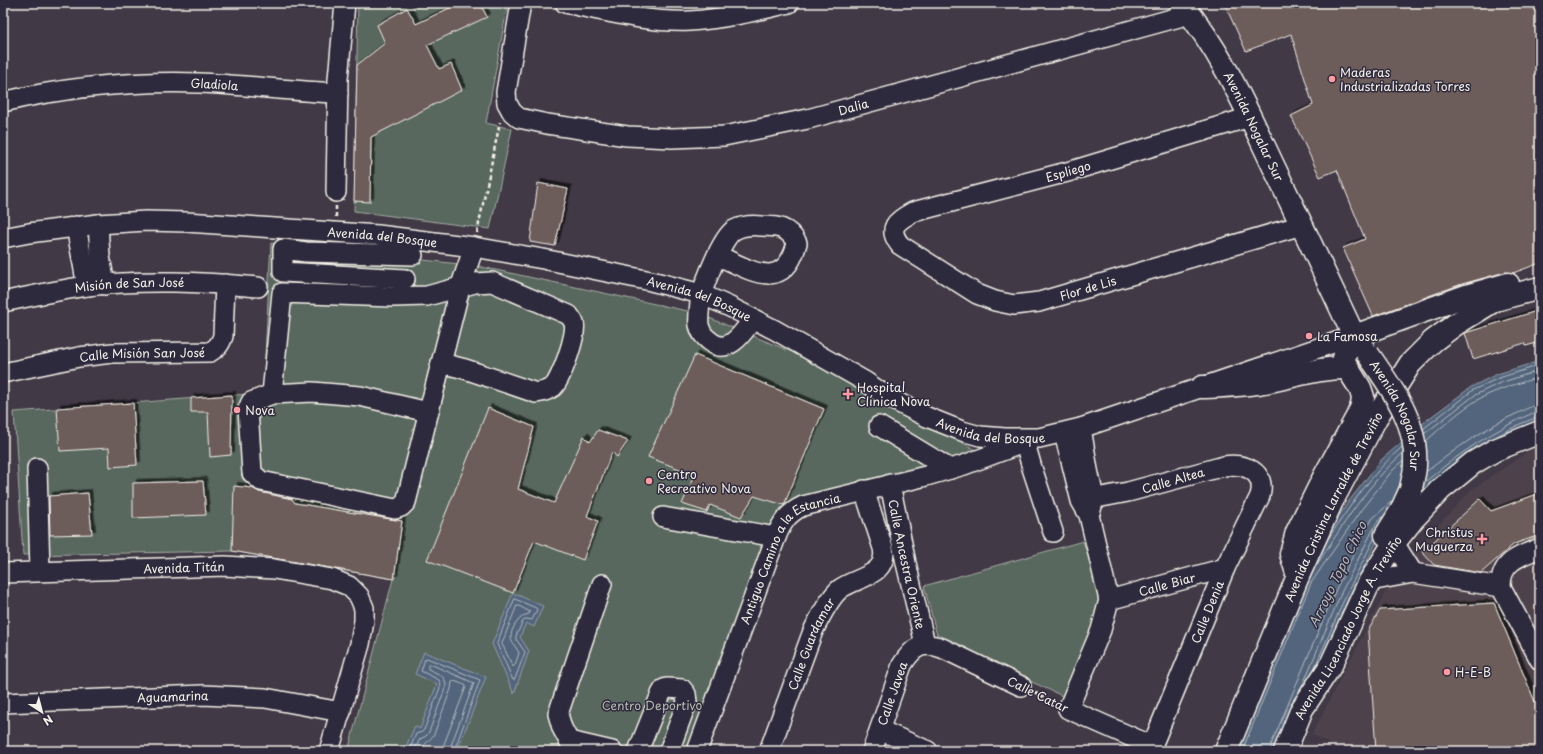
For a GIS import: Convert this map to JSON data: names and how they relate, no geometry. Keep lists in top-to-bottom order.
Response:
{
  "streets": {
    "main road": ["Avenida Nogalar Sur", "Avenida Cristina Larralde de Treviño", "Avenida Licenciado Jorge A. Treviño"],
    "street": [
      "Gladiola",
      "Dalia",
      "Espliego",
      "Avenida del Bosque",
      "Misión de San José",
      "Flor de Lis",
      "Calle Misión San José",
      "Calle Altea",
      "Antiguo Camino a la Estancia",
      "Calle Ancestra Oriente",
      "Avenida Titán",
      "Calle Biar",
      "Calle Denia",
      "Calle Guardamar",
      "Calle Javea",
      "Calle Catar",
      "Aguamarina"
    ]
  },
  "crossings": [
    ["Dalia", "Avenida Nogalar Sur"],
    ["Avenida Nogalar Sur", "Espliego"],
    ["Avenida Nogalar Sur", "Avenida del Bosque"],
    ["Avenida Nogalar Sur", "Flor de Lis"],
    ["Avenida Nogalar Sur", "Avenida Licenciado Jorge A. Treviño"],
    ["Espliego", "Flor de Lis"],
    ["Avenida del Bosque", "Antiguo Camino a la Estancia"],
    ["Misión de San José", "Calle Misión San José"],
    ["Calle Altea", "Calle Denia"],
    ["Antiguo Camino a la Estancia", "Calle Ancestra Oriente"],
    ["Calle Ancestra Oriente", "Calle Guardamar"],
    ["Calle Ancestra Oriente", "Calle Javea"],
    ["Calle Ancestra Oriente", "Calle Catar"],
    ["Avenida Titán", "Aguamarina"],
    ["Calle Biar", "Calle Denia"],
    ["Calle Denia", "Calle Catar"],
    ["Calle Javea", "Calle Catar"]
  ],
  "water": ["Arroyo Topo Chico"],
  "parks": ["Centro Deportivo"],
  "places": {
    "other": [
      "Maderas Industrializadas Torres",
      "La Famosa",
      "Nova",
      "Centro Recreativo Nova",
      "H-E-B"
    ],
    "health": ["Hospital Clínica Nova", "Christus Muguerza"]
  },
  "north": "bottom right"
}
